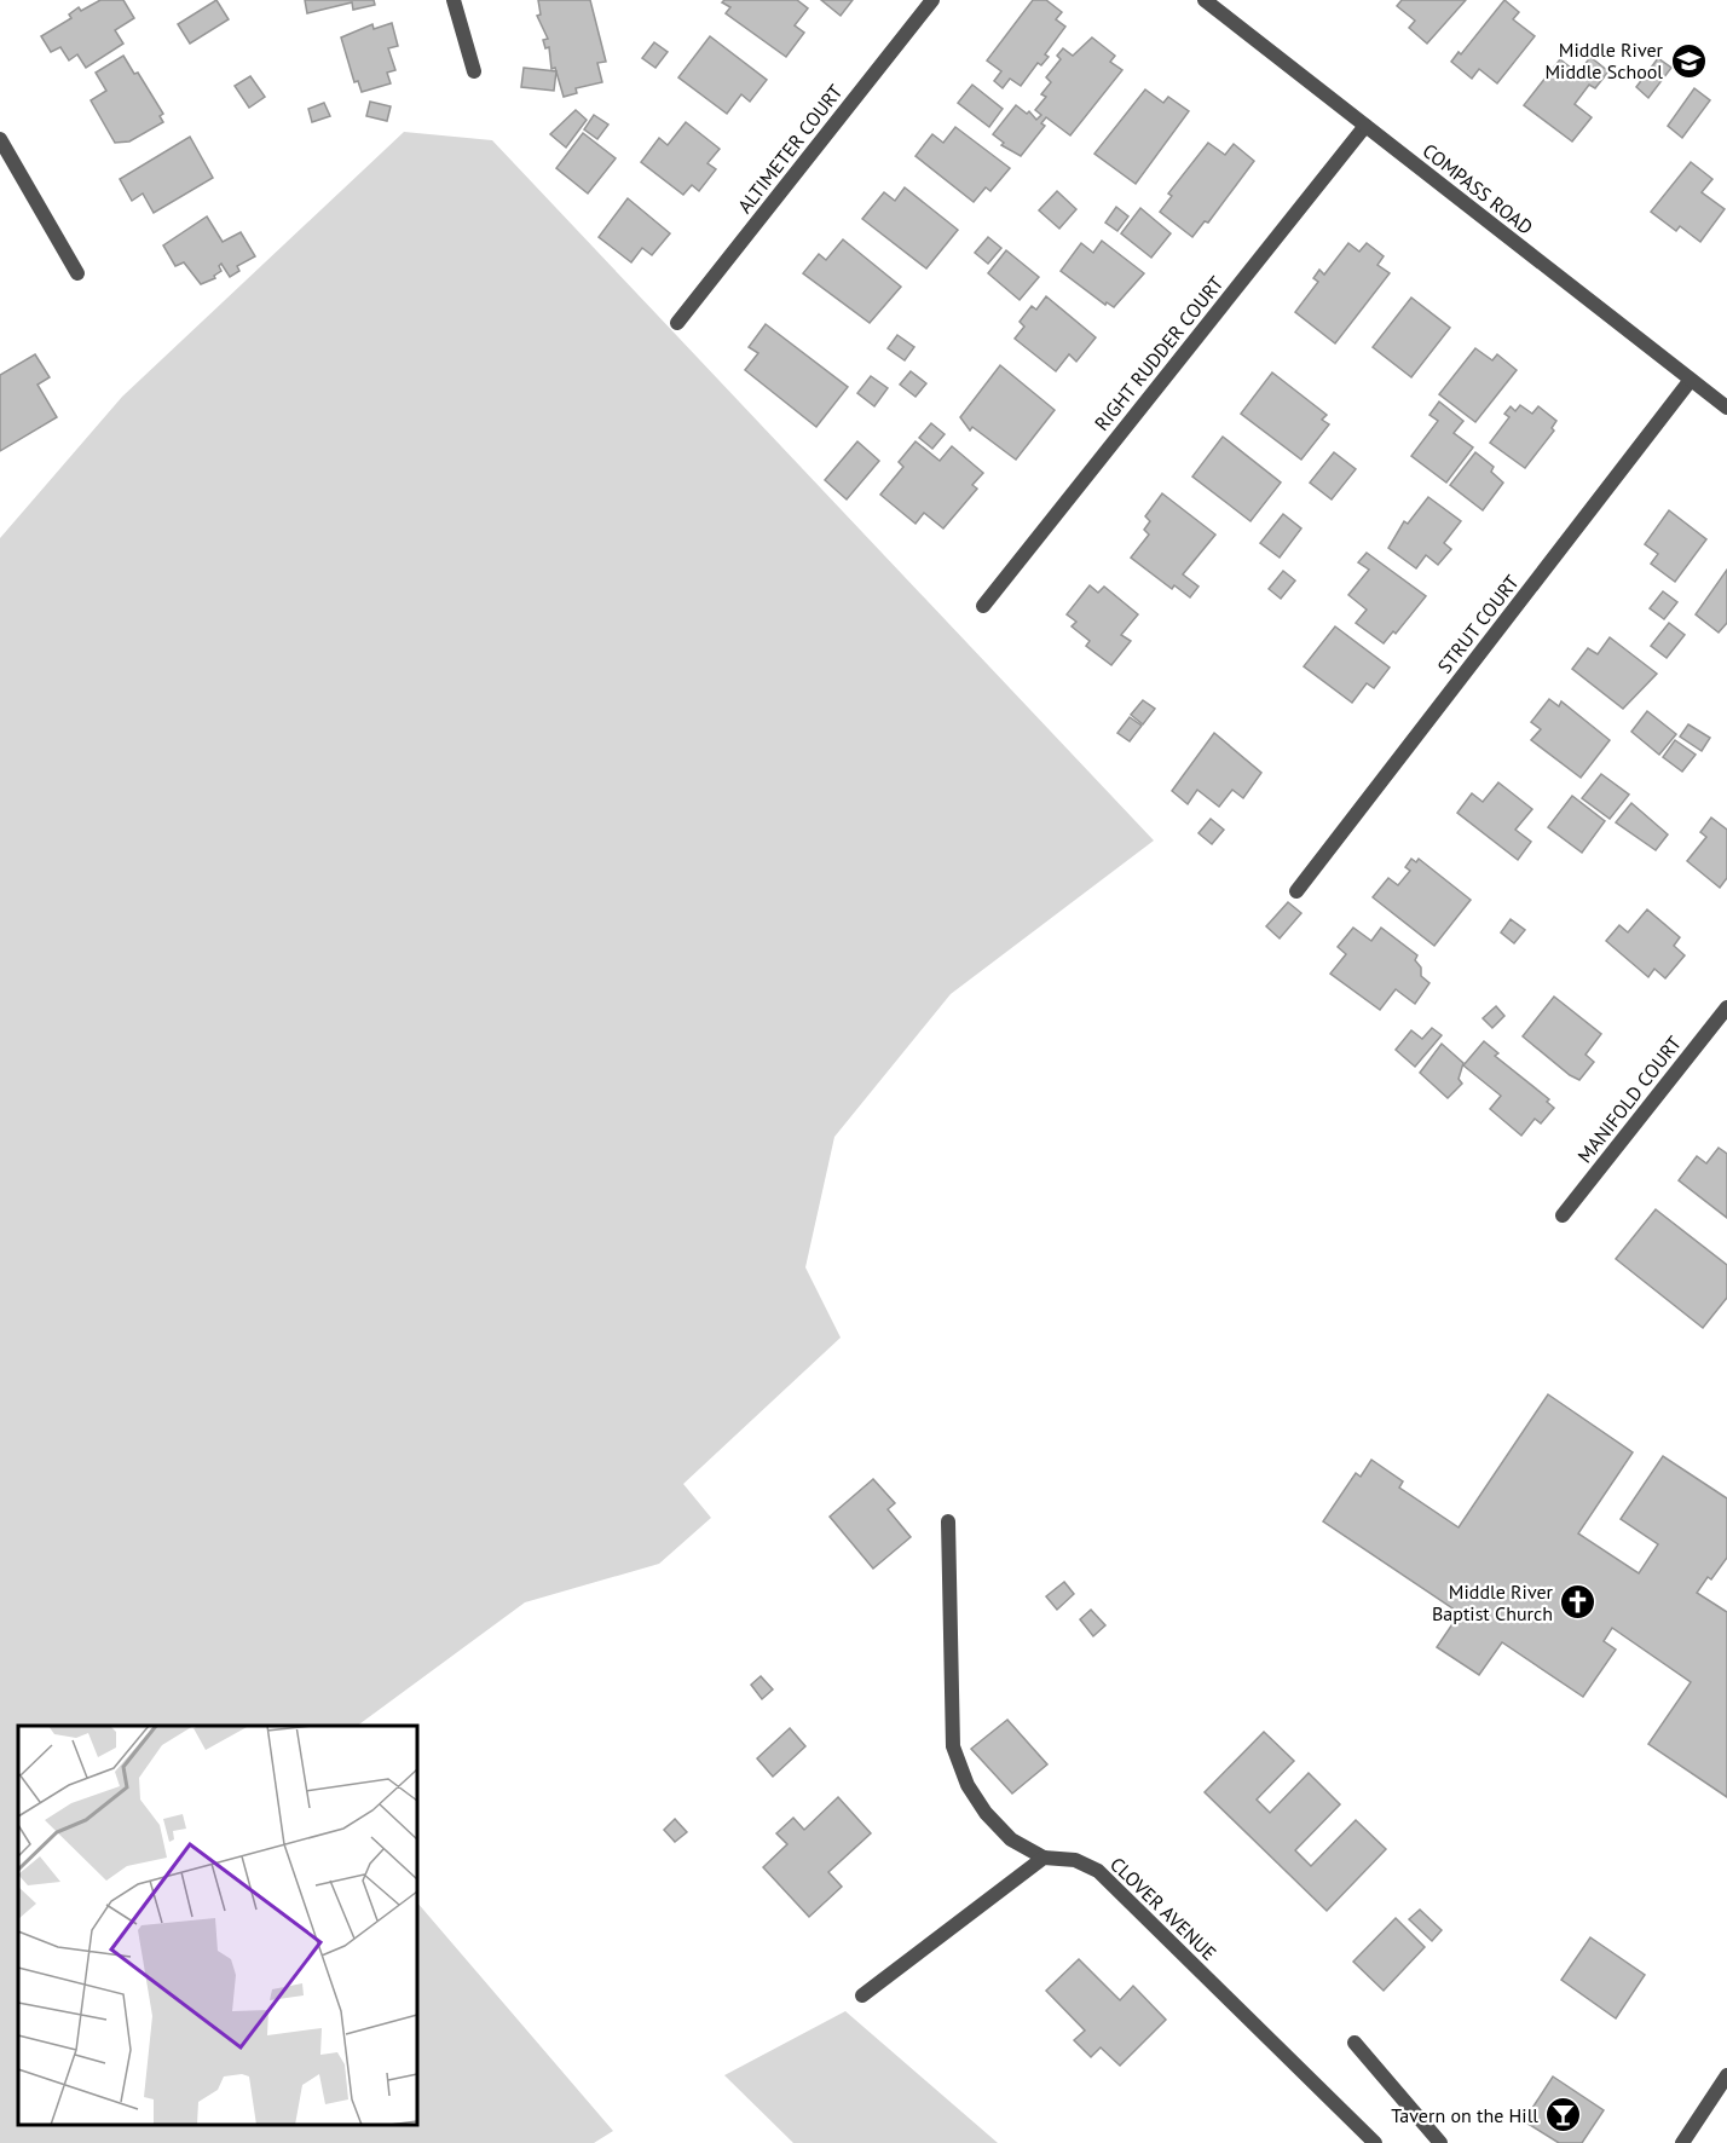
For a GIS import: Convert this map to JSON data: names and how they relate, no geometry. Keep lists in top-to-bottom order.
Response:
{
  "streets": {
    "street": [
      "ALTIMETER COURT",
      "COMPASS ROAD",
      "RIGHT RUDDER COURT",
      "STRUT COURT",
      "MANIFOLD COURT",
      "CLOVER AVENUE"
    ]
  },
  "crossings": [
    ["COMPASS ROAD", "RIGHT RUDDER COURT"],
    ["COMPASS ROAD", "STRUT COURT"]
  ],
  "places": {
    "school or university": ["Middle River Middle School"],
    "church": ["Middle River Baptist Church"],
    "bar": ["Tavern on the Hill"]
  }
}
